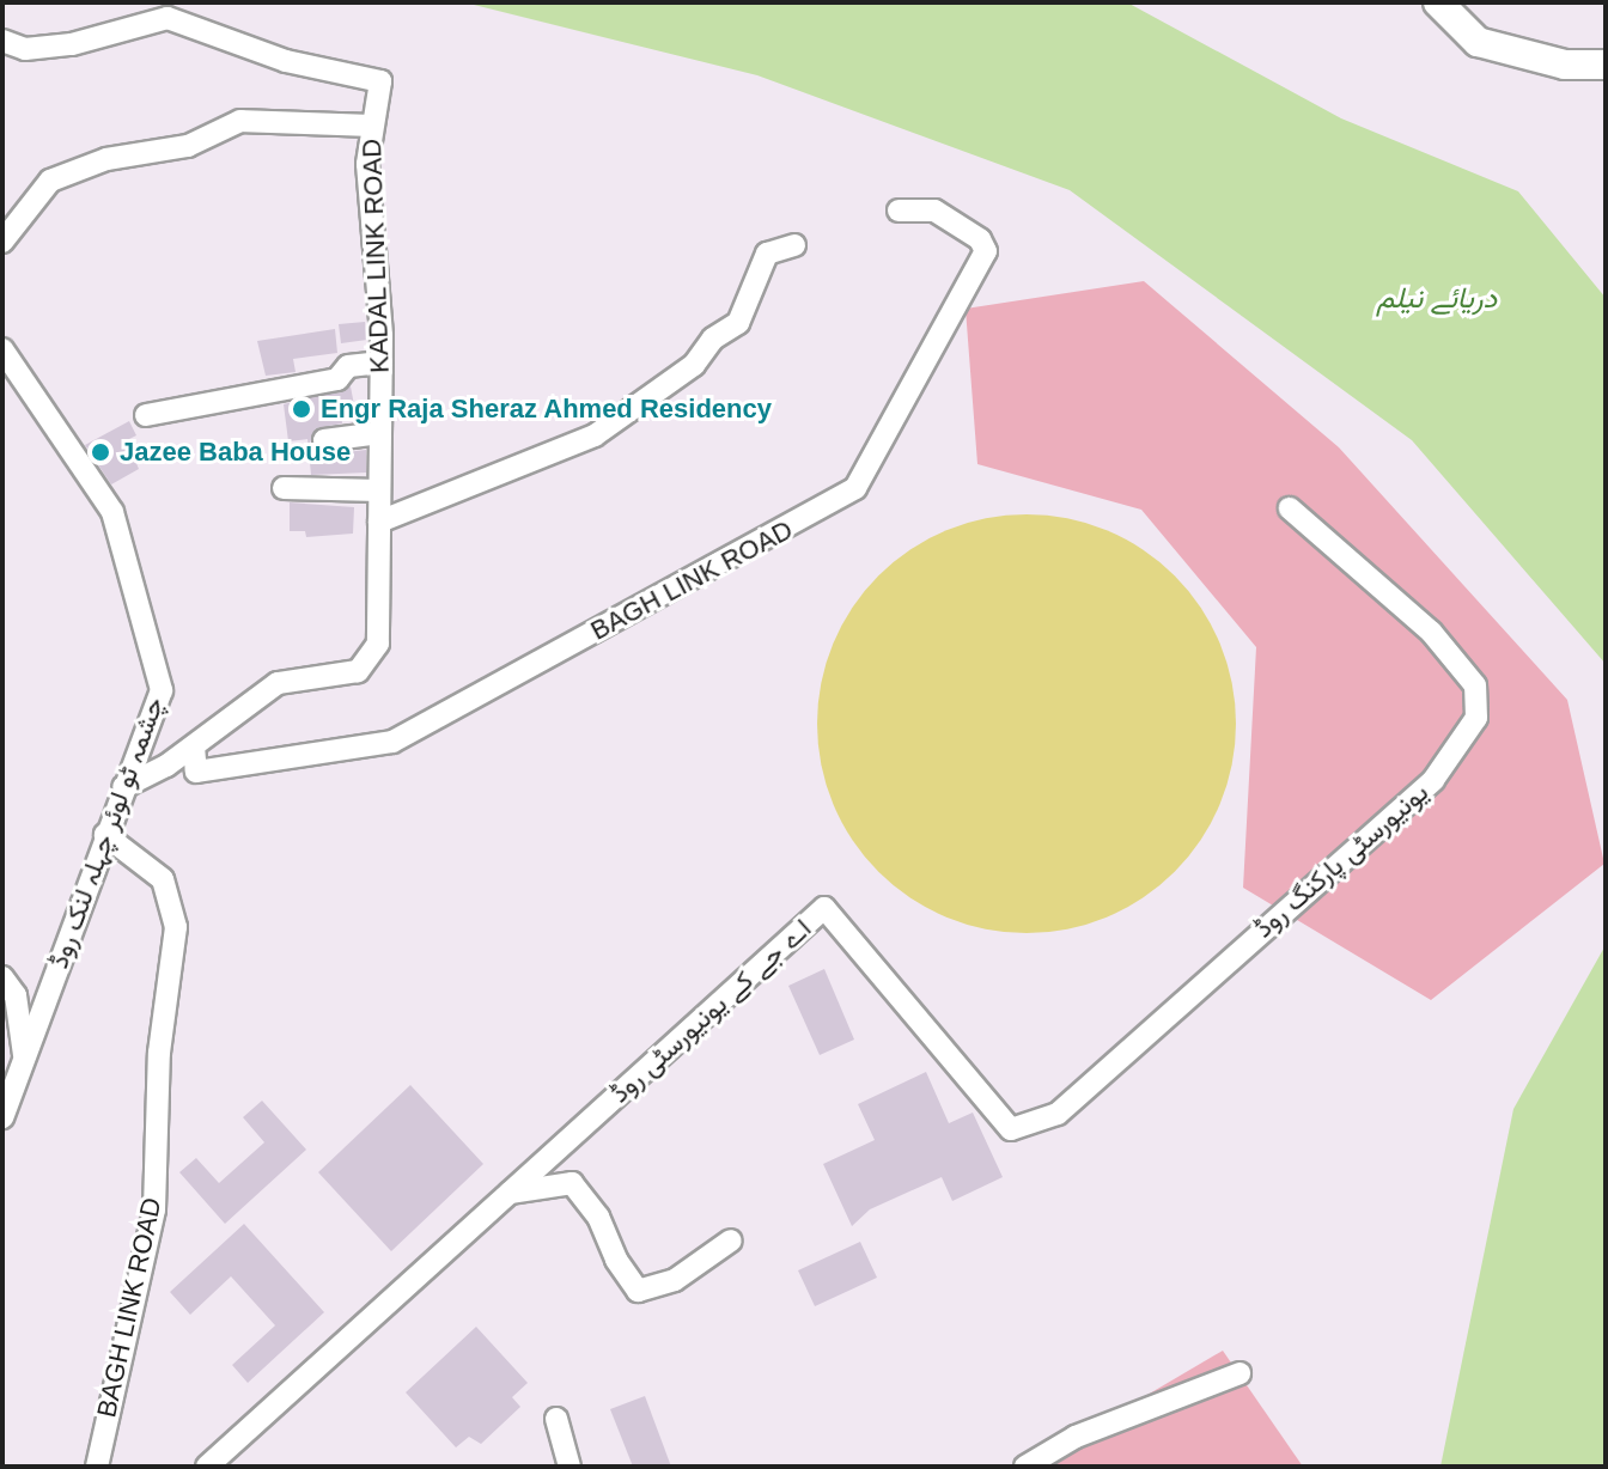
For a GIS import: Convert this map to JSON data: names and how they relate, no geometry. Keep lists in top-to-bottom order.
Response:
{
  "streets": {
    "street": [
      "KADAL LINK ROAD",
      "BAGH LINK ROAD",
      "چشمہ ٹو لوئر چہلہ لنک روڈ",
      "یونیورسٹی پارکنگ روڈ",
      "اے جے کے یونیورسٹی روڈ"
    ]
  },
  "crossings": [
    ["KADAL LINK ROAD", "BAGH LINK ROAD"],
    ["KADAL LINK ROAD", "چشمہ ٹو لوئر چہلہ لنک روڈ"],
    ["BAGH LINK ROAD", "چشمہ ٹو لوئر چہلہ لنک روڈ"],
    ["یونیورسٹی پارکنگ روڈ", "اے جے کے یونیورسٹی روڈ"]
  ],
  "water": ["دریائے نیلم"],
  "places": ["Engr Raja Sheraz Ahmed Residency", "Jazee Baba House"]
}
